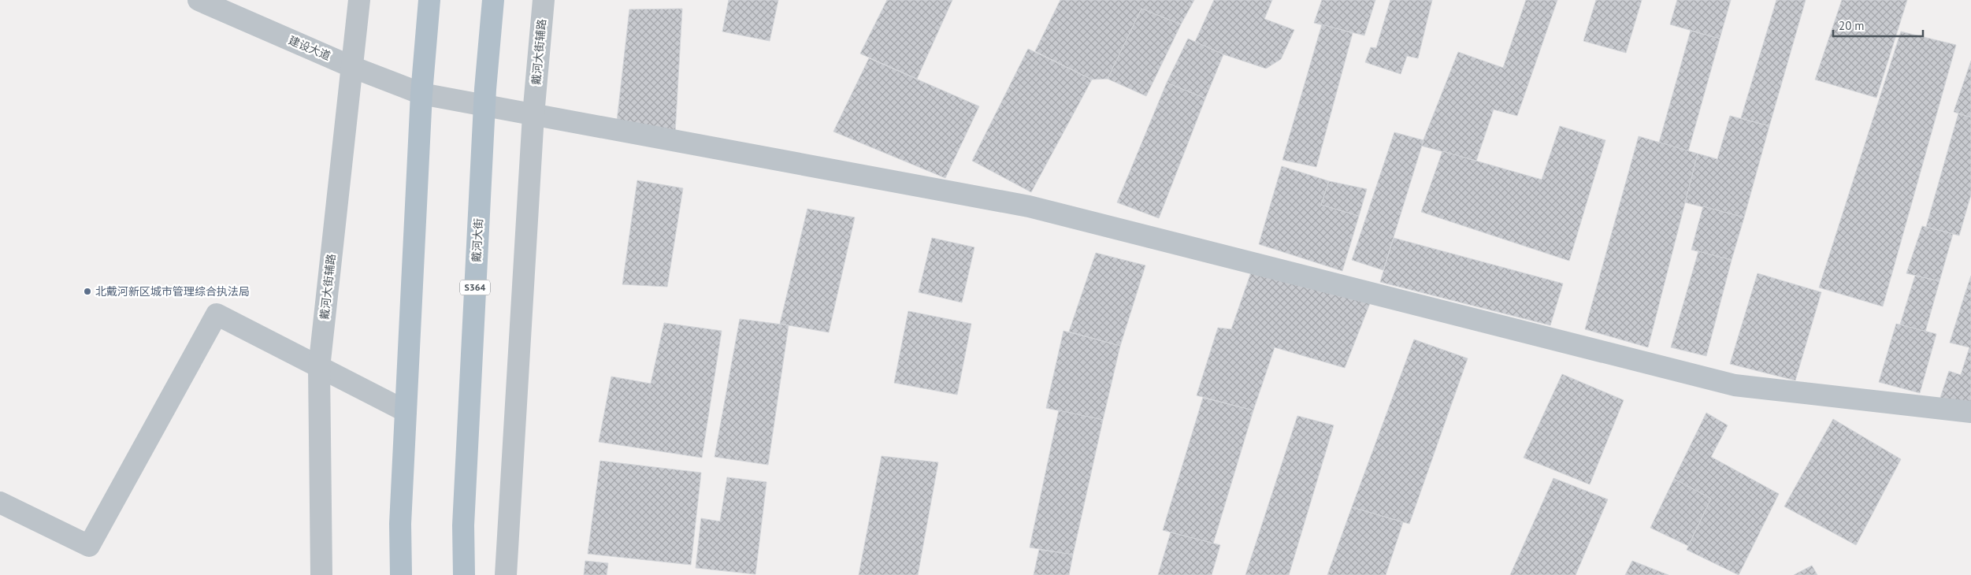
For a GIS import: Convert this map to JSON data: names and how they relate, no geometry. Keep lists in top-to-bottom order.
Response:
{
  "streets": {
    "main road": ["戴河大街", "S364"],
    "street": ["建设大道", "戴河大街辅路"]
  },
  "crossings": [
    ["建设大道", "戴河大街辅路"],
    ["建设大道", "戴河大街"]
  ],
  "places": ["北戴河新区城市管理综合执法局"],
  "scale_bar": "20 m"
}
